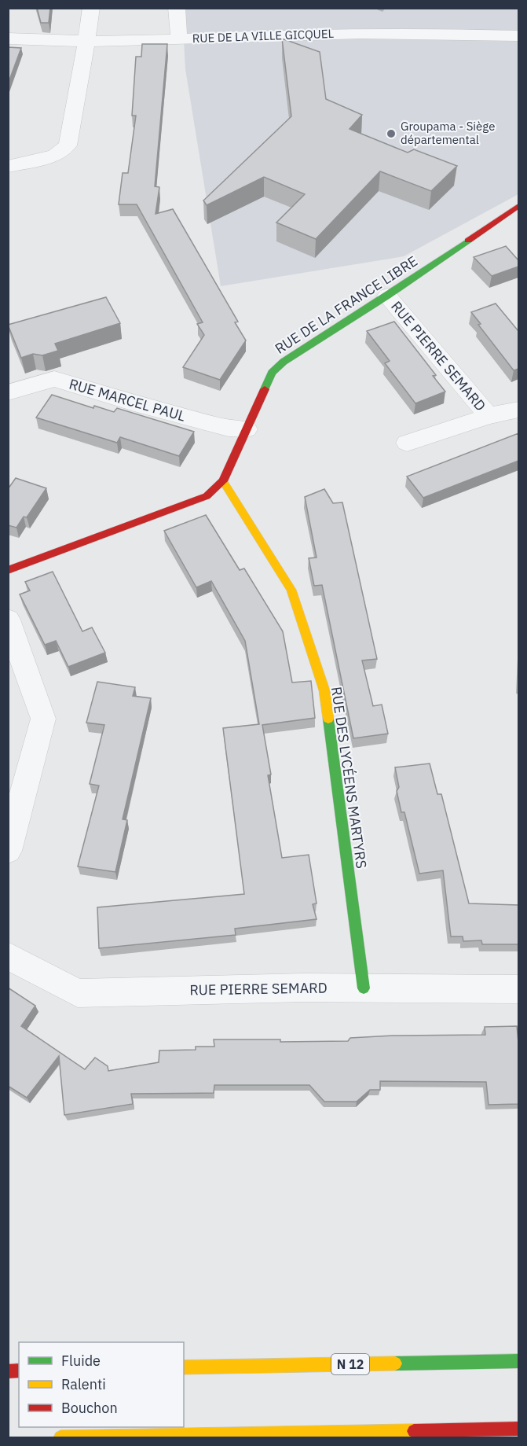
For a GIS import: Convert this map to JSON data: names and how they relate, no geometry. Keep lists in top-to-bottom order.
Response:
{
  "streets": {
    "main road": ["RUE DE LA FRANCE LIBRE", "RUE DES LYCÉENS MARTYRS", "N 12"],
    "street": ["RUE DE LA VILLE GICQUEL", "RUE PIERRE SEMARD", "RUE MARCEL PAUL"]
  },
  "crossings": [
    ["RUE DE LA FRANCE LIBRE", "RUE PIERRE SEMARD"],
    ["RUE DE LA FRANCE LIBRE", "RUE MARCEL PAUL"],
    ["RUE DE LA FRANCE LIBRE", "RUE DES LYCÉENS MARTYRS"],
    ["RUE PIERRE SEMARD", "RUE DES LYCÉENS MARTYRS"]
  ],
  "places": ["Groupama - Siège départemental"],
  "legend": ["Fluide", "Ralenti", "Bouchon"]
}
